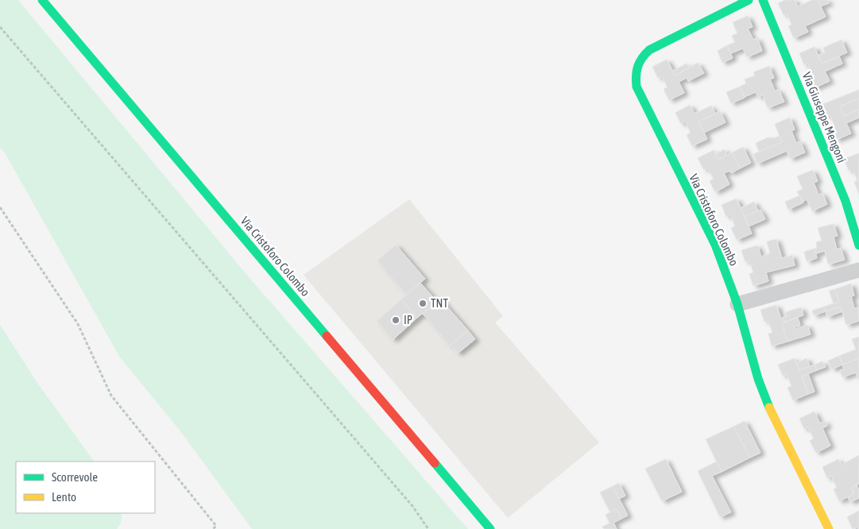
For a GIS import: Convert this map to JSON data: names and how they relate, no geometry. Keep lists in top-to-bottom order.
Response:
{
  "streets": {
    "street": ["Via Giuseppe Mengoni", "Via Cristoforo Colombo"]
  },
  "places": ["TNT", "IP"],
  "legend": ["Scorrevole", "Lento"]
}
